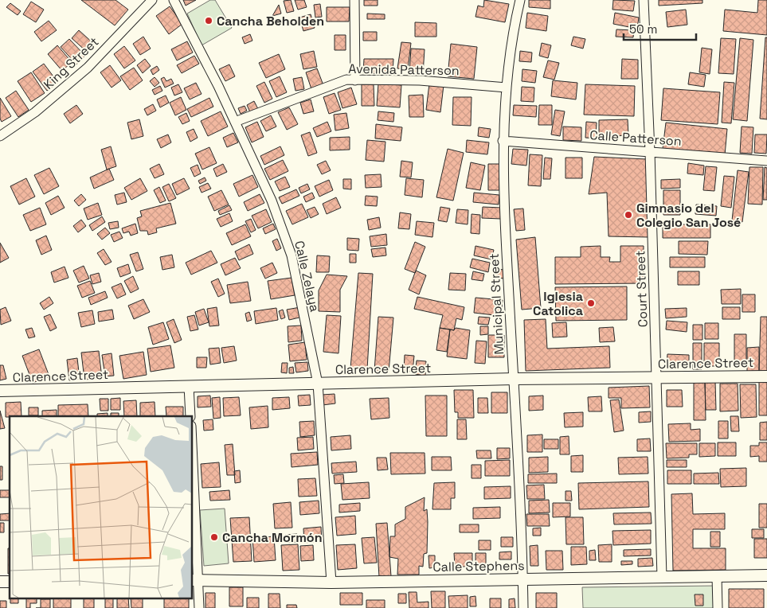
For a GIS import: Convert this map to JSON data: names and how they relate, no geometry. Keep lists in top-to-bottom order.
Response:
{
  "streets": {
    "street": [
      "King Street",
      "Avenida Patterson",
      "Calle Patterson",
      "Calle Zelaya",
      "Court Street",
      "Municipal Street",
      "Clarence Street",
      "Calle Stephens"
    ]
  },
  "crossings": [
    ["Avenida Patterson", "Calle Zelaya"],
    ["Avenida Patterson", "Municipal Street"],
    ["Calle Patterson", "Court Street"],
    ["Calle Patterson", "Municipal Street"],
    ["Calle Zelaya", "Clarence Street"],
    ["Calle Zelaya", "Calle Stephens"],
    ["Court Street", "Clarence Street"],
    ["Court Street", "Calle Stephens"],
    ["Municipal Street", "Clarence Street"],
    ["Municipal Street", "Calle Stephens"]
  ],
  "places": [
    "Cancha Beholden",
    "Gimnasio del Colegio San José",
    "Iglesia Catolica",
    "Cancha Mormón"
  ],
  "scale_bar": "50 m"
}
